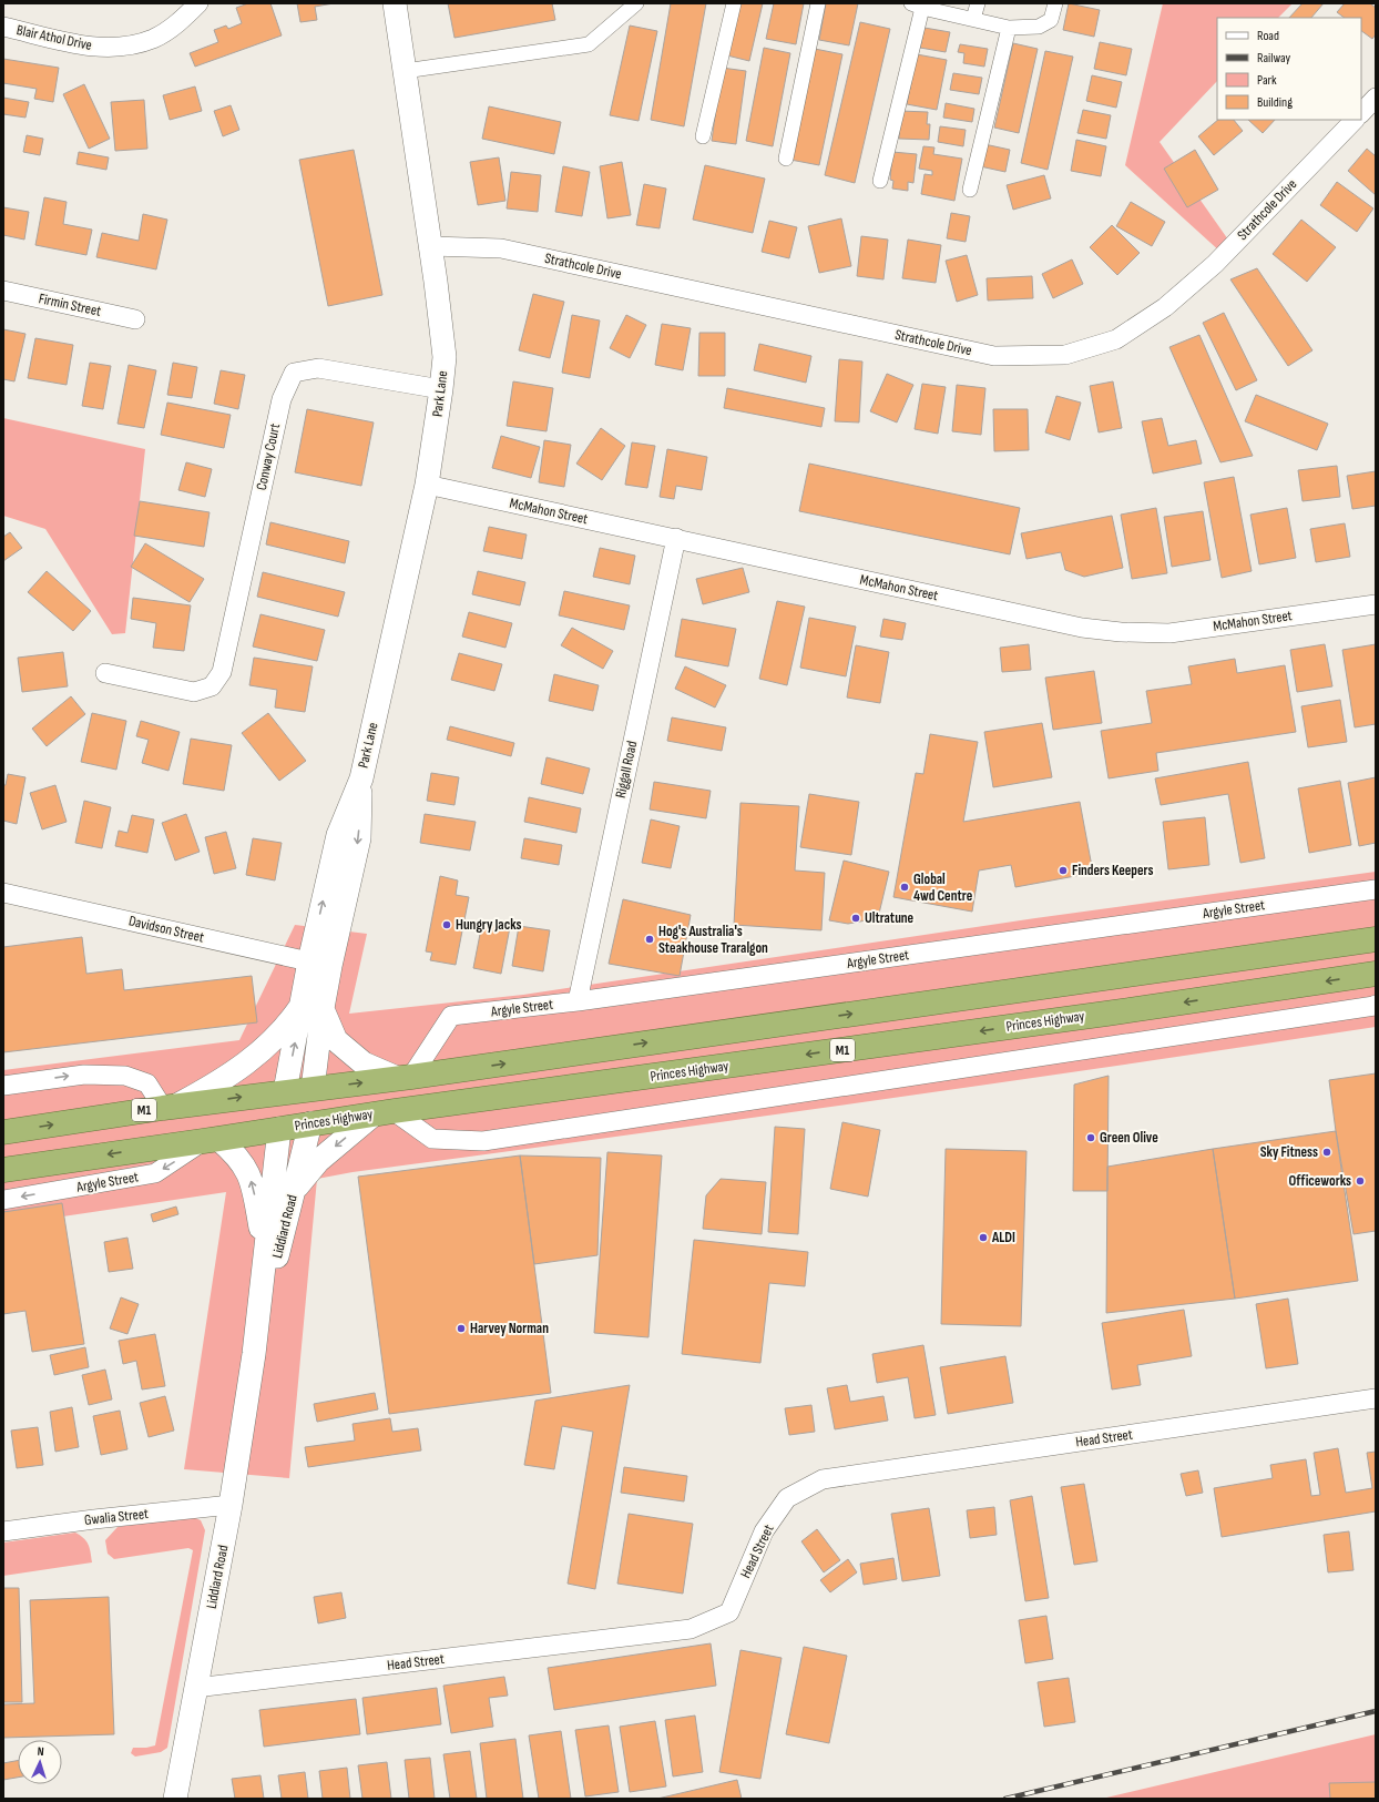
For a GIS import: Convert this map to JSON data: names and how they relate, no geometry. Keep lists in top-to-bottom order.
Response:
{
  "streets": {
    "highway": ["Princes Highway", "M1"],
    "street": [
      "Blair Athol Drive",
      "Strathcole Drive",
      "Firmin Street",
      "Park Lane",
      "Conway Court",
      "McMahon Street",
      "Riggall Road",
      "Argyle Street",
      "Davidson Street",
      "Liddiard Road",
      "Head Street",
      "Gwalia Street"
    ]
  },
  "crossings": [
    ["Strathcole Drive", "Park Lane"],
    ["Park Lane", "Conway Court"],
    ["Park Lane", "McMahon Street"],
    ["Park Lane", "Davidson Street"],
    ["Park Lane", "M1"],
    ["McMahon Street", "Riggall Road"],
    ["Riggall Road", "Argyle Street"],
    ["Argyle Street", "Princes Highway"],
    ["Argyle Street", "M1"],
    ["Princes Highway", "Liddiard Road"],
    ["Liddiard Road", "Head Street"],
    ["Liddiard Road", "Gwalia Street"]
  ],
  "places": [
    "Finders Keepers",
    "Global 4wd Centre",
    "Ultratune",
    "Hungry Jacks",
    "Hog's Australia's Steakhouse Traralgon",
    "Green Olive",
    "Sky Fitness",
    "Officeworks",
    "ALDI",
    "Harvey Norman"
  ],
  "legend": [
    "Road",
    "Railway",
    "Park",
    "Building"
  ],
  "north": "top"
}
